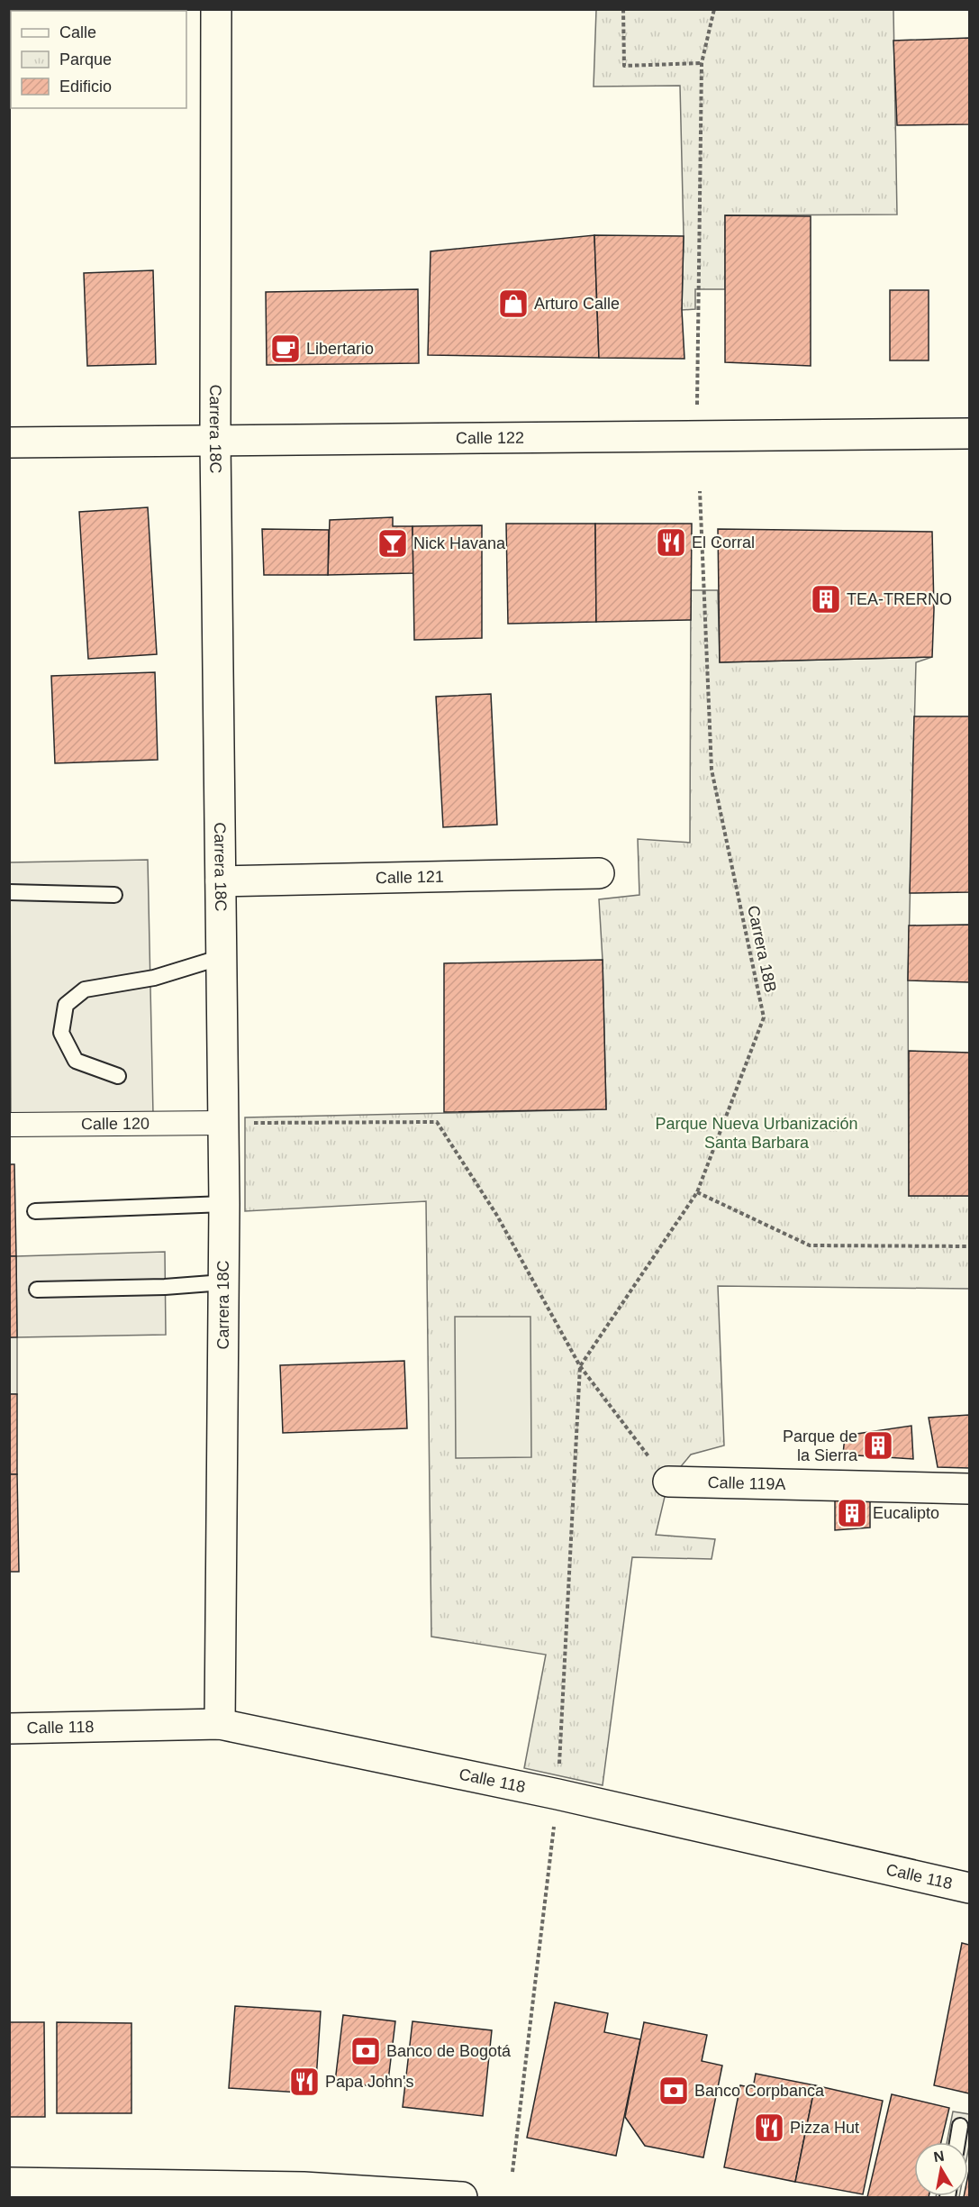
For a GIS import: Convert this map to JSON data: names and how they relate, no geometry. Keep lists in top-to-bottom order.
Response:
{
  "streets": {
    "street": [
      "Carrera 18C",
      "Calle 122",
      "Calle 121",
      "Calle 120",
      "Calle 119A",
      "Calle 118"
    ],
    "path": ["Carrera 18B"]
  },
  "crossings": [
    ["Carrera 18C", "Calle 122"],
    ["Carrera 18C", "Calle 121"],
    ["Carrera 18C", "Calle 120"],
    ["Carrera 18C", "Calle 118"]
  ],
  "parks": ["Parque Nueva Urbanización Santa Barbara"],
  "places": {
    "shop": ["Arturo Calle"],
    "cafe": ["Libertario"],
    "restaurant": ["El Corral", "Papa John's", "Pizza Hut"],
    "bar": ["Nick Havana"],
    "building": ["TEA-TRERNO", "Parque de la Sierra", "Eucalipto"],
    "bank": ["Banco de Bogotá", "Banco Corpbanca"]
  },
  "legend": ["Calle", "Parque", "Edificio"],
  "north": "top"
}
